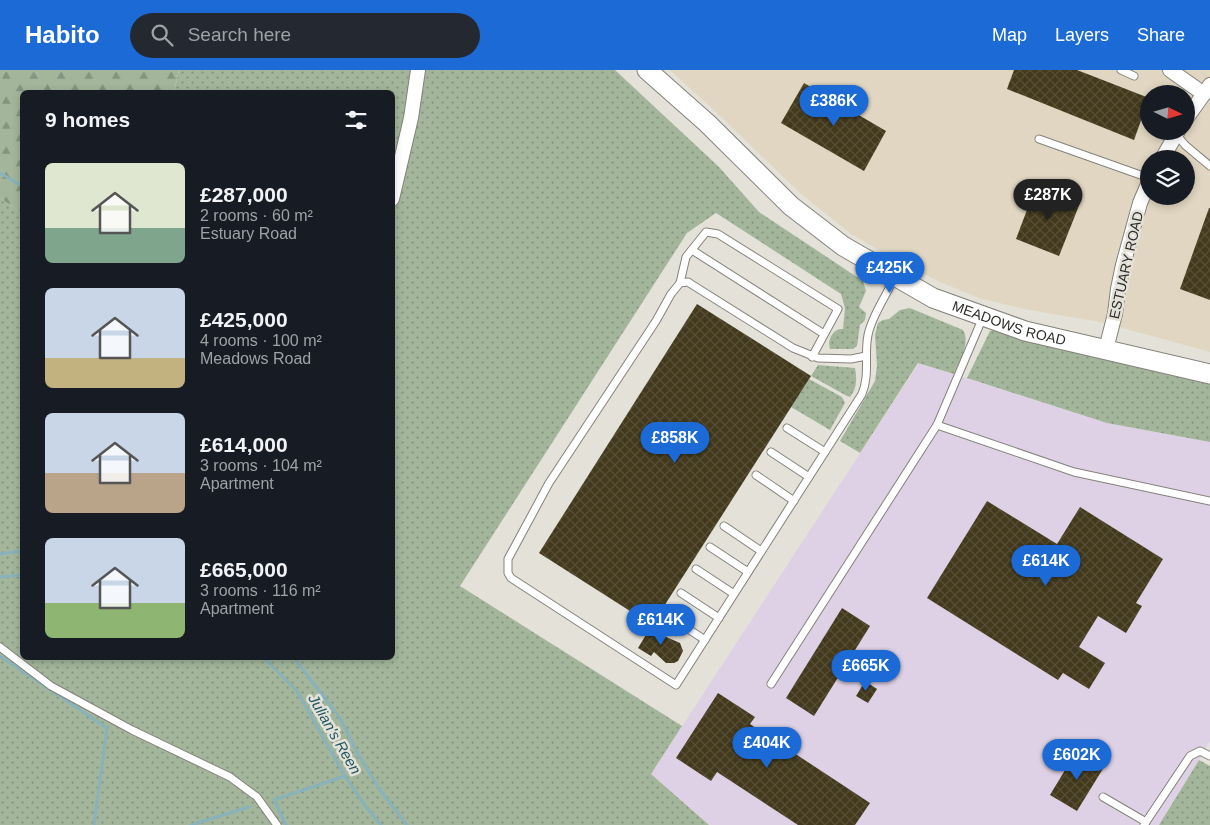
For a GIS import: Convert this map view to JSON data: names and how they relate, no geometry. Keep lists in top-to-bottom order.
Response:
{
  "streets": {
    "street": ["ESTUARY ROAD", "MEADOWS ROAD"]
  },
  "crossings": [
    ["ESTUARY ROAD", "MEADOWS ROAD"]
  ],
  "water": ["Julian's Reen"],
  "north": "right",
  "page": {
    "header": "Habito",
    "search": "Search here",
    "nav": ["Map", "Layers", "Share"],
    "price": [
      "£386K",
      "£287K",
      "£425K",
      "£858K",
      "£614K",
      "£614K",
      "£665K",
      "£404K",
      "£602K"
    ],
    "heading": "9 homes",
    "list": [
      {
        "name": "£287,000",
        "note": "2 rooms · 60 m² · Estuary Road"
      },
      {
        "name": "£425,000",
        "note": "4 rooms · 100 m² · Meadows Road"
      },
      {
        "name": "£614,000",
        "note": "3 rooms · 104 m² · Apartment"
      },
      {
        "name": "£665,000",
        "note": "3 rooms · 116 m² · Apartment"
      }
    ]
  }
}
